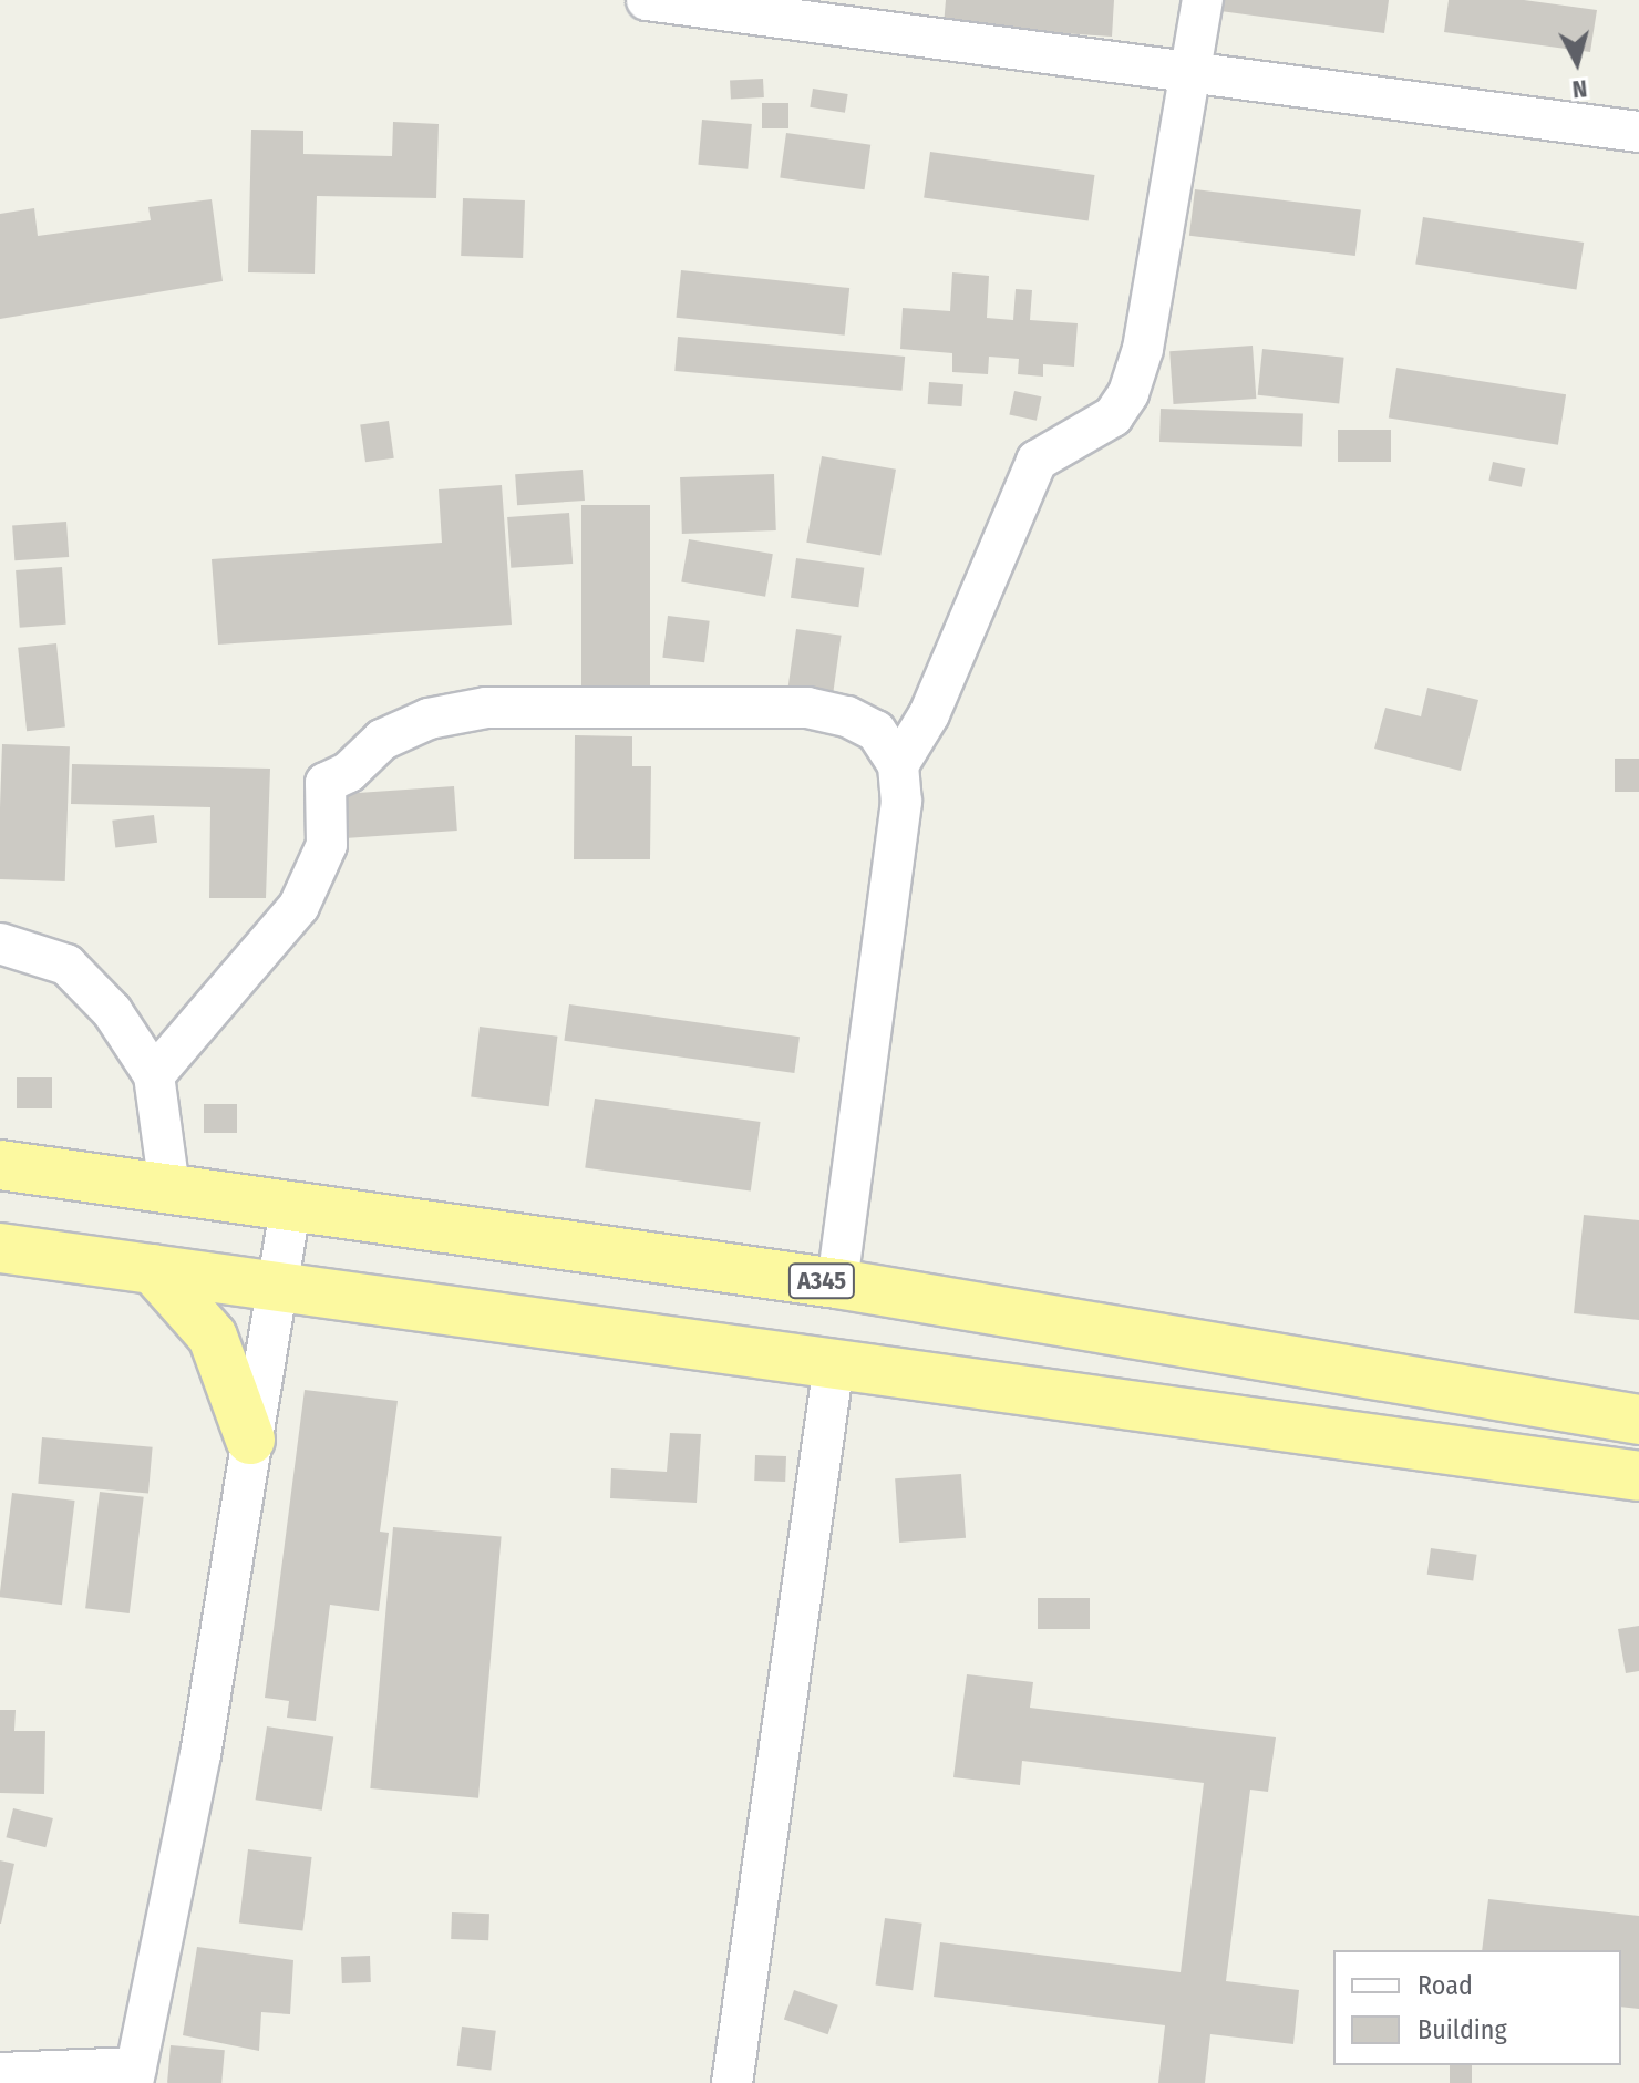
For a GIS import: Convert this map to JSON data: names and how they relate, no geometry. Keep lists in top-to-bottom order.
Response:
{
  "streets": {
    "highway": ["A345"]
  },
  "legend": ["Road", "Building"],
  "north": "bottom"
}
